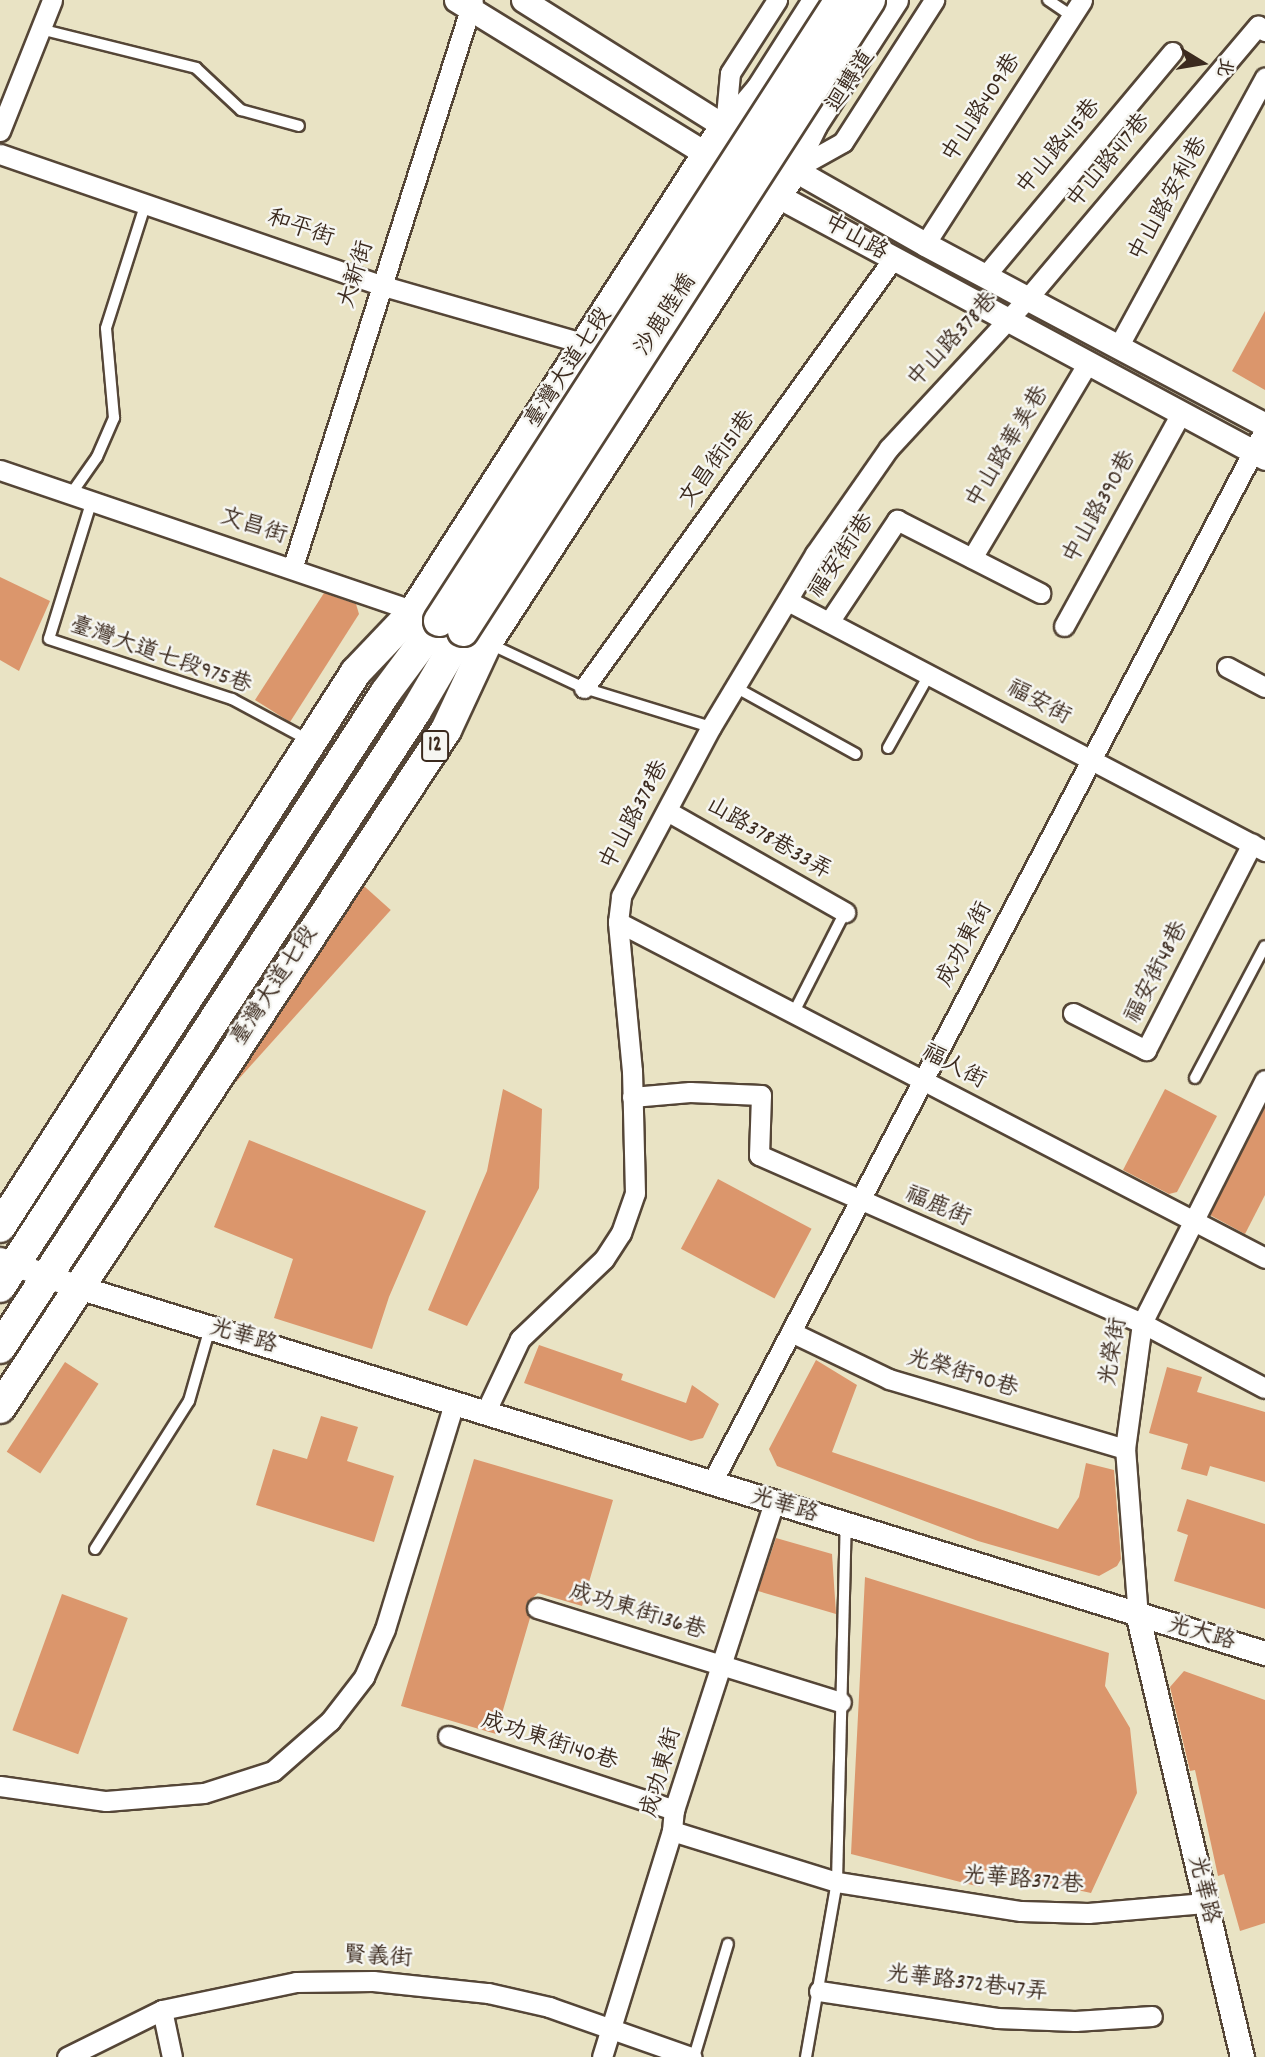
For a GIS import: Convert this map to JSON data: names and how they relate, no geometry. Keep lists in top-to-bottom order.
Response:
{
  "streets": {
    "main road": ["沙鹿陸橋", "臺灣大道七段", "12"],
    "street": [
      "迴轉道",
      "中山路409巷",
      "中山路415巷",
      "中山路417巷",
      "中山路安利巷",
      "和平街",
      "中山路",
      "大新街",
      "中山路378巷",
      "中山路華美巷",
      "文昌街151巷",
      "中山路390巷",
      "文昌街",
      "福安街1巷",
      "福安街",
      "山路378巷33弄",
      "成功東街",
      "福安街48巷",
      "福人街",
      "福鹿街",
      "光華路",
      "光榮街",
      "光榮街90巷",
      "成功東街136巷",
      "光大路",
      "成功東街140巷",
      "光華路372巷",
      "賢義街",
      "光華路372巷47弄"
    ],
    "lane": ["臺灣大道七段975巷"]
  },
  "crossings": [
    ["迴轉道", "中山路"],
    ["迴轉道", "臺灣大道七段"],
    ["中山路409巷", "中山路"],
    ["中山路415巷", "中山路"],
    ["中山路417巷", "中山路"],
    ["中山路417巷", "中山路378巷"],
    ["中山路安利巷", "中山路"],
    ["和平街", "大新街"],
    ["和平街", "臺灣大道七段"],
    ["中山路", "大新街"],
    ["中山路", "中山路378巷"],
    ["中山路", "臺灣大道七段"],
    ["中山路", "中山路華美巷"],
    ["中山路", "文昌街151巷"],
    ["中山路", "中山路390巷"],
    ["中山路", "成功東街"],
    ["大新街", "文昌街"],
    ["沙鹿陸橋", "臺灣大道七段"],
    ["沙鹿陸橋", "文昌街"],
    ["中山路378巷", "福安街"],
    ["中山路378巷", "山路378巷33弄"],
    ["中山路378巷", "福人街"],
    ["中山路378巷", "福鹿街"],
    ["中山路378巷", "光華路"],
    ["臺灣大道七段", "文昌街"],
    ["臺灣大道七段", "臺灣大道七段975巷"],
    ["臺灣大道七段", "光華路"],
    ["中山路華美巷", "福安街1巷"],
    ["文昌街", "臺灣大道七段975巷"],
    ["福安街1巷", "福安街"],
    ["福安街", "成功東街"],
    ["福安街", "福安街48巷"],
    ["成功東街", "福人街"],
    ["成功東街", "福鹿街"],
    ["成功東街", "光華路"],
    ["成功東街", "光榮街90巷"],
    ["成功東街", "成功東街136巷"],
    ["成功東街", "成功東街140巷"],
    ["成功東街", "光華路372巷"],
    ["成功東街", "賢義街"],
    ["福人街", "光榮街"],
    ["福鹿街", "光榮街"],
    ["光華路", "光榮街"],
    ["光華路", "光大路"],
    ["光華路", "光華路372巷"],
    ["光榮街", "光榮街90巷"],
    ["光榮街", "光大路"]
  ],
  "north": "right"
}
